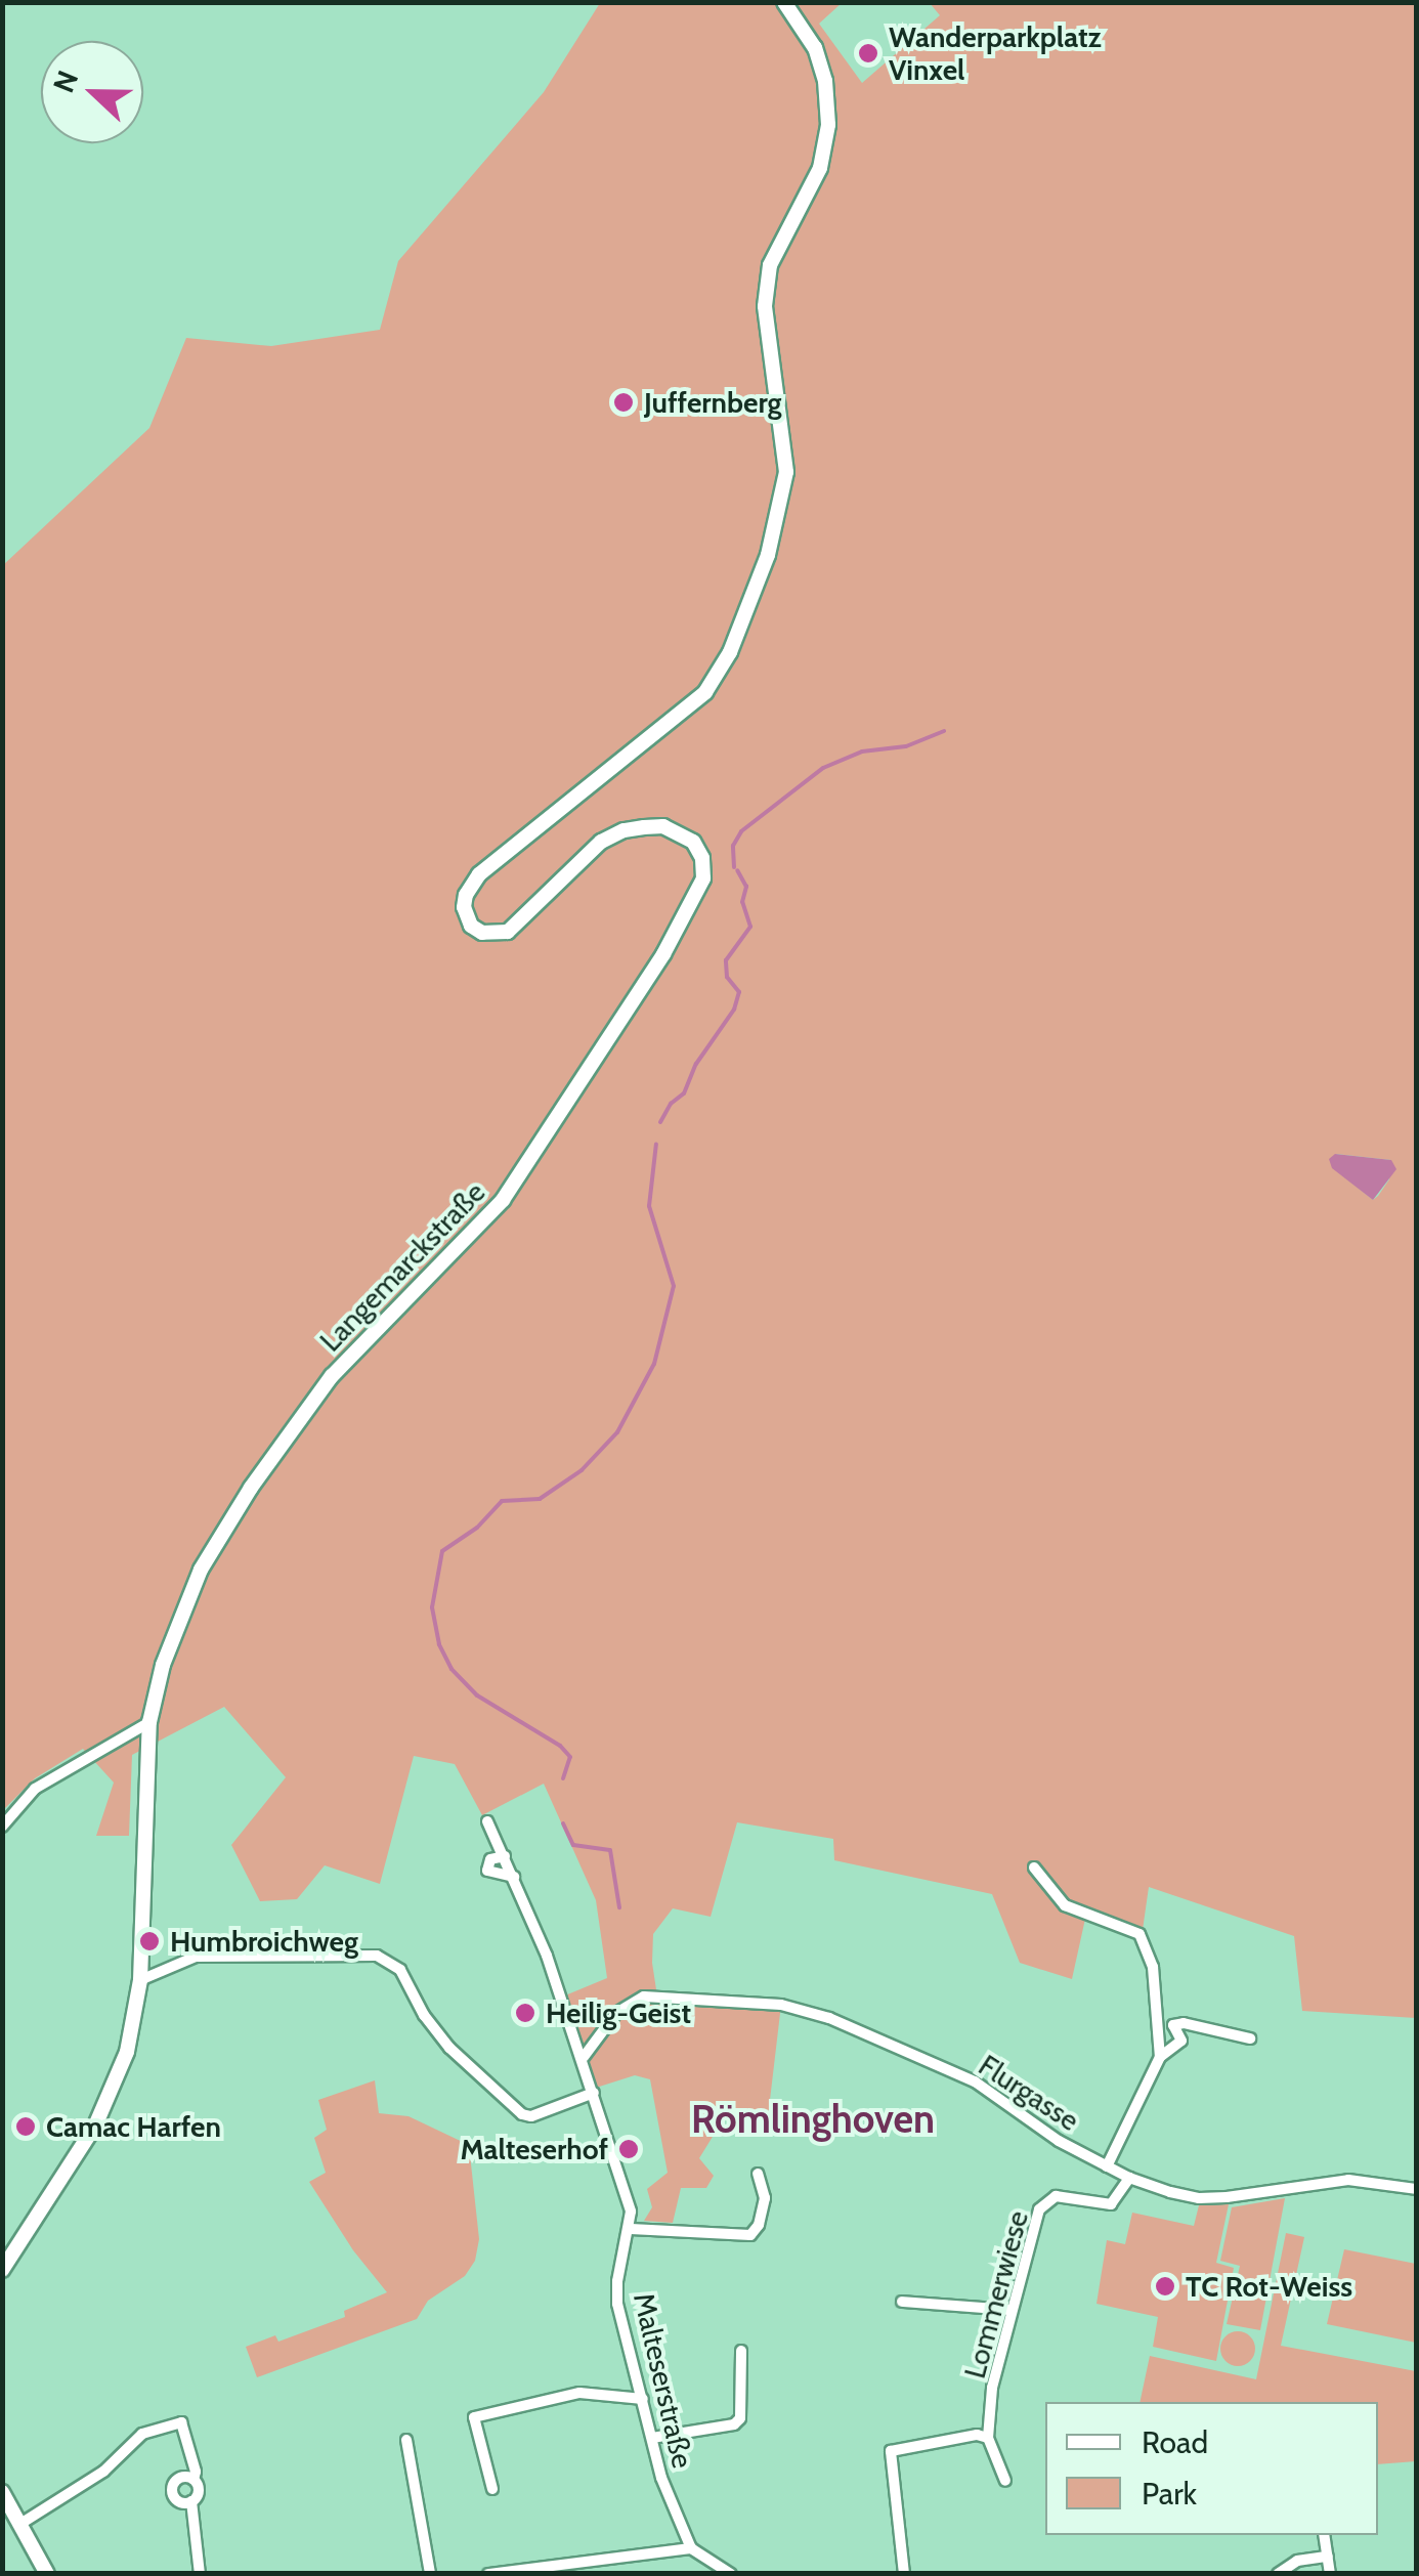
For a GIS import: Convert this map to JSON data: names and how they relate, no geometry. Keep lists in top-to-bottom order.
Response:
{
  "streets": {
    "main road": ["Langemarckstraße"],
    "street": ["Flurgasse", "Lommerwiese", "Malteserstraße"]
  },
  "crossings": [
    ["Flurgasse", "Lommerwiese"],
    ["Flurgasse", "Malteserstraße"]
  ],
  "districts": ["Römlinghoven"],
  "places": [
    "Wanderparkplatz Vinxel",
    "Juffernberg",
    "Humbroichweg",
    "Heilig-Geist",
    "Camac Harfen",
    "Malteserhof",
    "TC Rot-Weiss"
  ],
  "legend": ["Road", "Park"],
  "north": "left"
}
